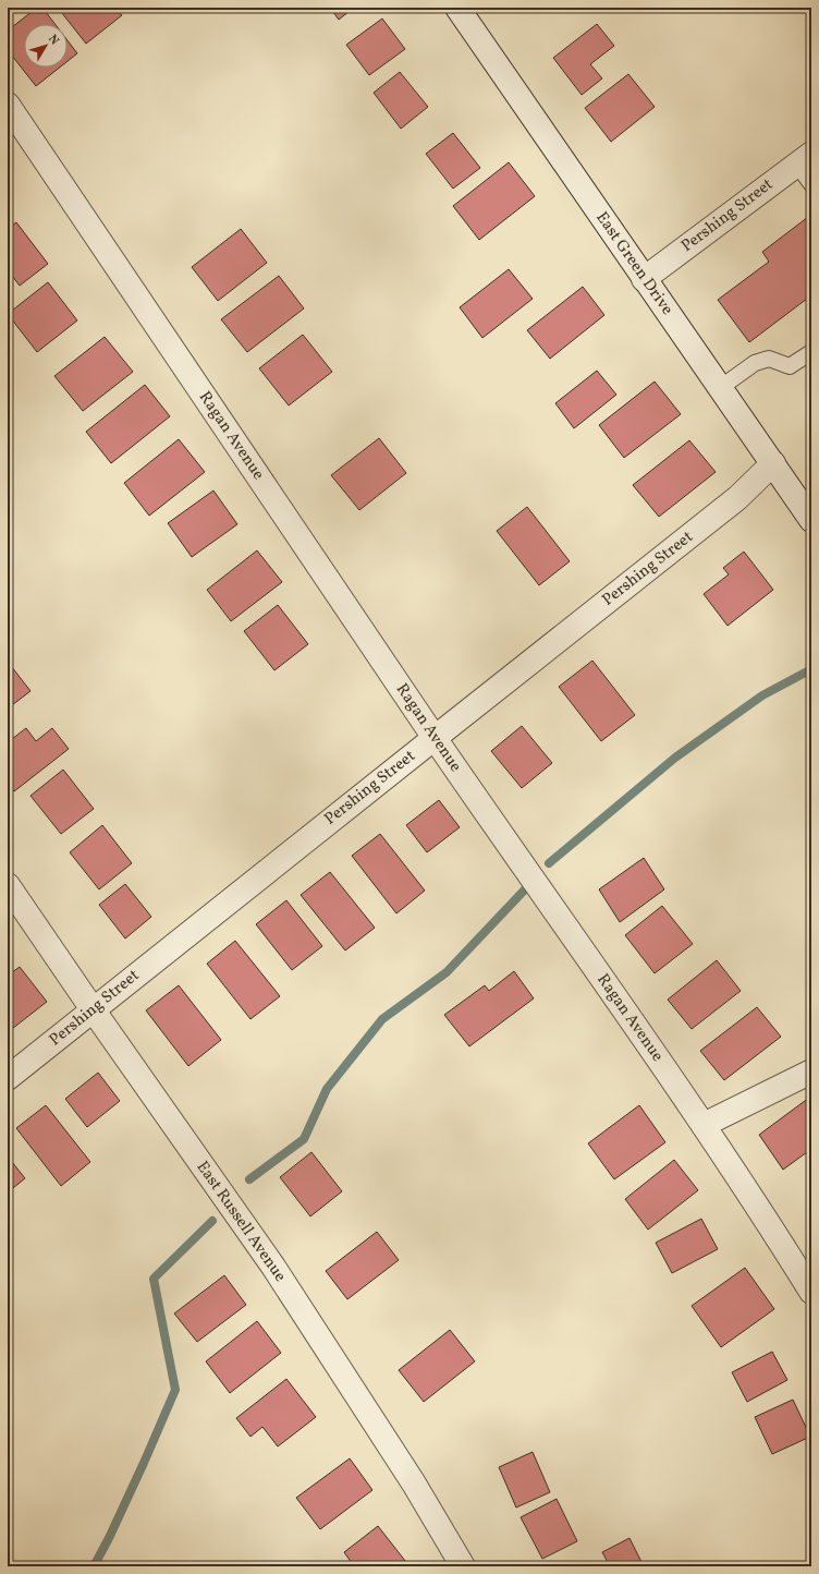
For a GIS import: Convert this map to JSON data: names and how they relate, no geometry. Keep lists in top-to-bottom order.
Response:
{
  "streets": {
    "street": [
      "Pershing Street",
      "East Green Drive",
      "Ragan Avenue",
      "East Russell Avenue"
    ]
  },
  "crossings": [
    ["Pershing Street", "East Green Drive"],
    ["Pershing Street", "Ragan Avenue"],
    ["Pershing Street", "East Russell Avenue"]
  ],
  "north": "top right"
}
